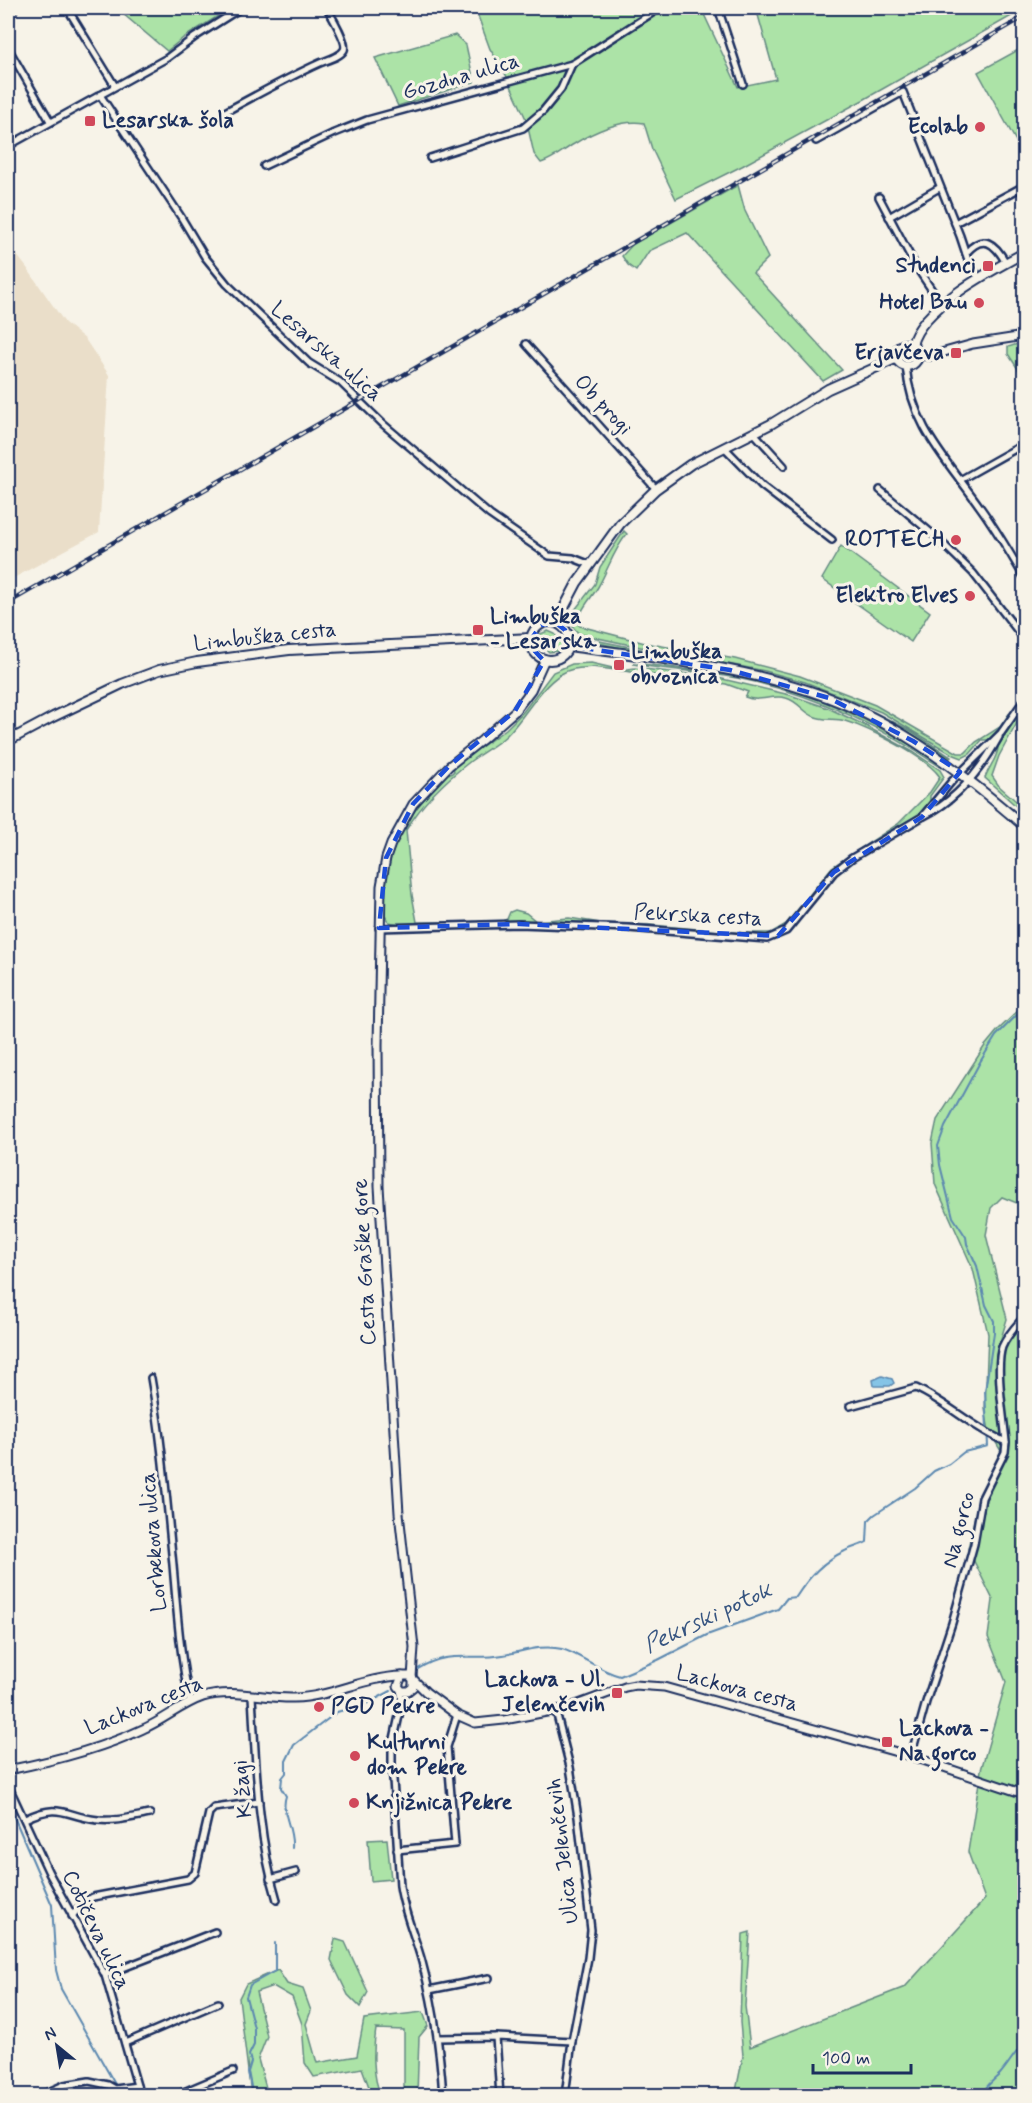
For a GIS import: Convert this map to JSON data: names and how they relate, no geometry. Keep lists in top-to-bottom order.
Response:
{
  "streets": {
    "main road": ["Limbuška cesta"],
    "street": [
      "Gozdna ulica",
      "Lesarska ulica",
      "Ob progi",
      "Pekrska cesta",
      "Cesta Graške gore",
      "Na gorco",
      "Lorbekova ulica",
      "Lackova cesta",
      "K žagi",
      "Ulica Jelenčevih",
      "Cotičeva ulica"
    ]
  },
  "crossings": [
    ["Limbuška cesta", "Cesta Graške gore"],
    ["Pekrska cesta", "Cesta Graške gore"],
    ["Cesta Graške gore", "Lackova cesta"],
    ["Na gorco", "Lackova cesta"],
    ["Lorbekova ulica", "Lackova cesta"],
    ["Lackova cesta", "K žagi"],
    ["Lackova cesta", "Ulica Jelenčevih"]
  ],
  "water": ["Pekrski potok"],
  "places": {
    "transit": [
      "Lesarska šola",
      "Studenci",
      "Erjavčeva",
      "Limbuška - Lesarska",
      "Limbuška obvoznica",
      "Lackova - Ul. Jelenčevih",
      "Lackova - Na gorco"
    ],
    "other": [
      "Ecolab",
      "Hotel Bau",
      "ROTTECH",
      "Elektro Elves",
      "PGD Pekre",
      "Kulturni dom Pekre",
      "Knjižnica Pekre"
    ]
  },
  "scale_bar": "100 m",
  "north": "top left"
}
